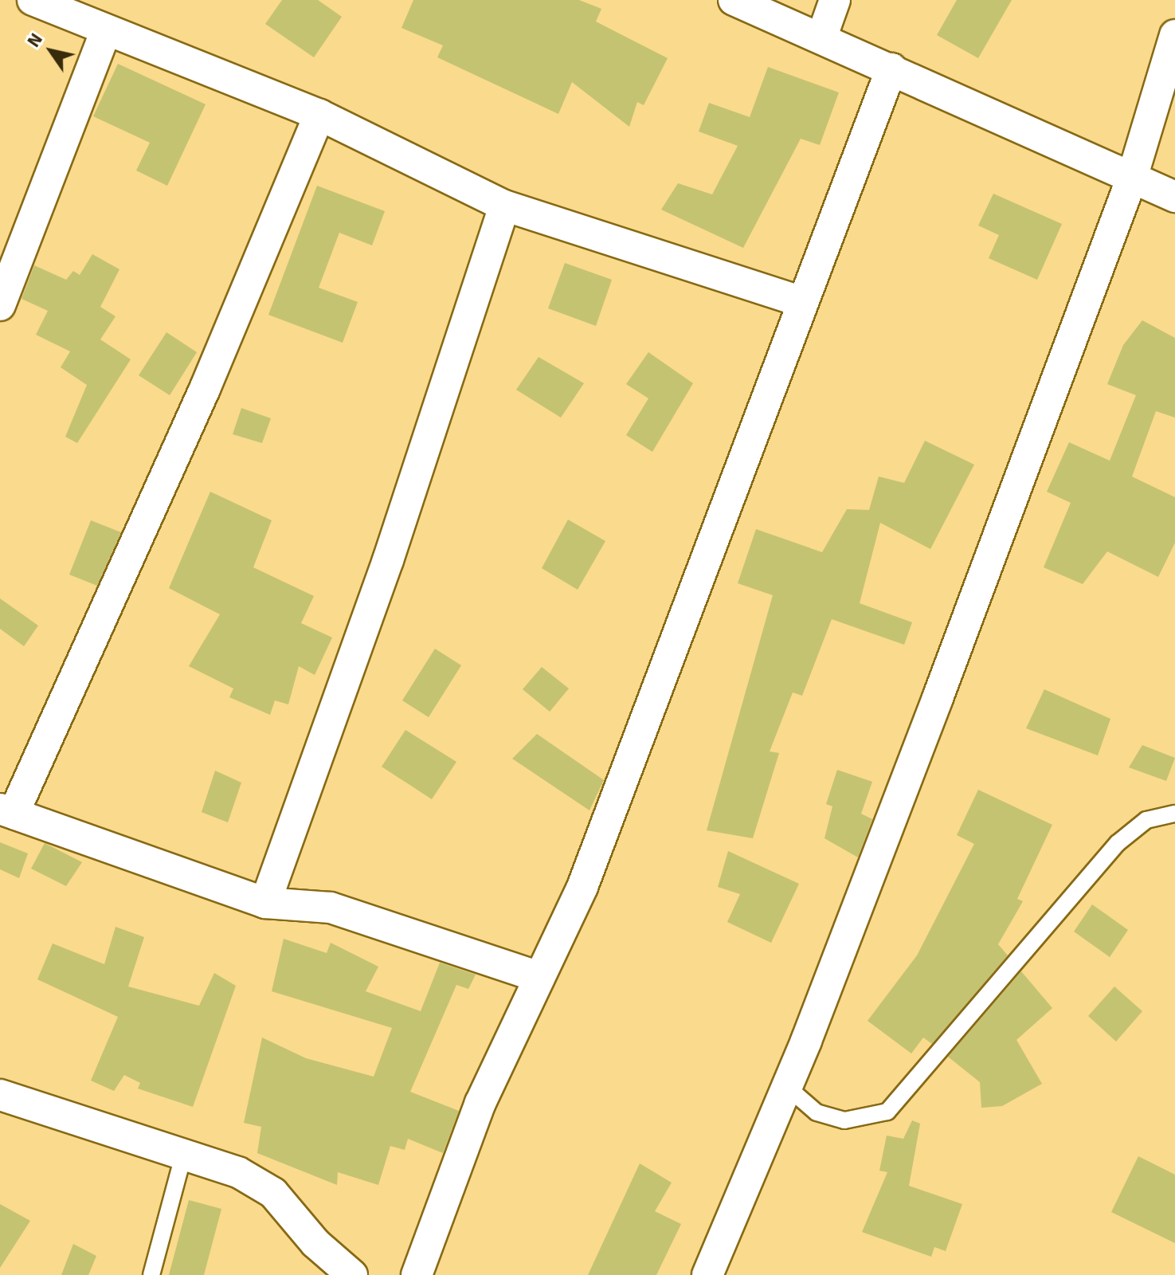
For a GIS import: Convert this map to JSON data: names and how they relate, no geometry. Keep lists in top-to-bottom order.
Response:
{
  "north": "top left"
}
